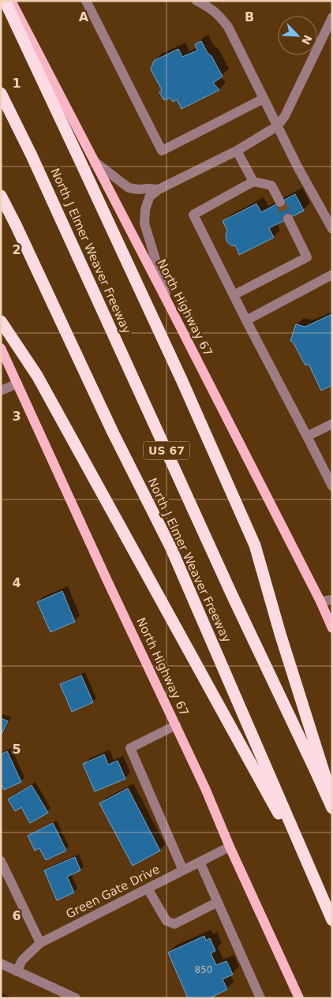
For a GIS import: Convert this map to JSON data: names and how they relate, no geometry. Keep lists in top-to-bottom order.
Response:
{
  "streets": {
    "highway": ["North J Elmer Weaver Freeway", "US 67"],
    "main road": ["North Highway 67"],
    "street": ["Green Gate Drive"]
  },
  "crossings": [
    ["North Highway 67", "Green Gate Drive"]
  ],
  "house_numbers": ["850"],
  "north": "bottom right",
  "grid": {
    "columns": ["A", "B"],
    "rows": [
      "1",
      "2",
      "3",
      "4",
      "5",
      "6"
    ]
  }
}
